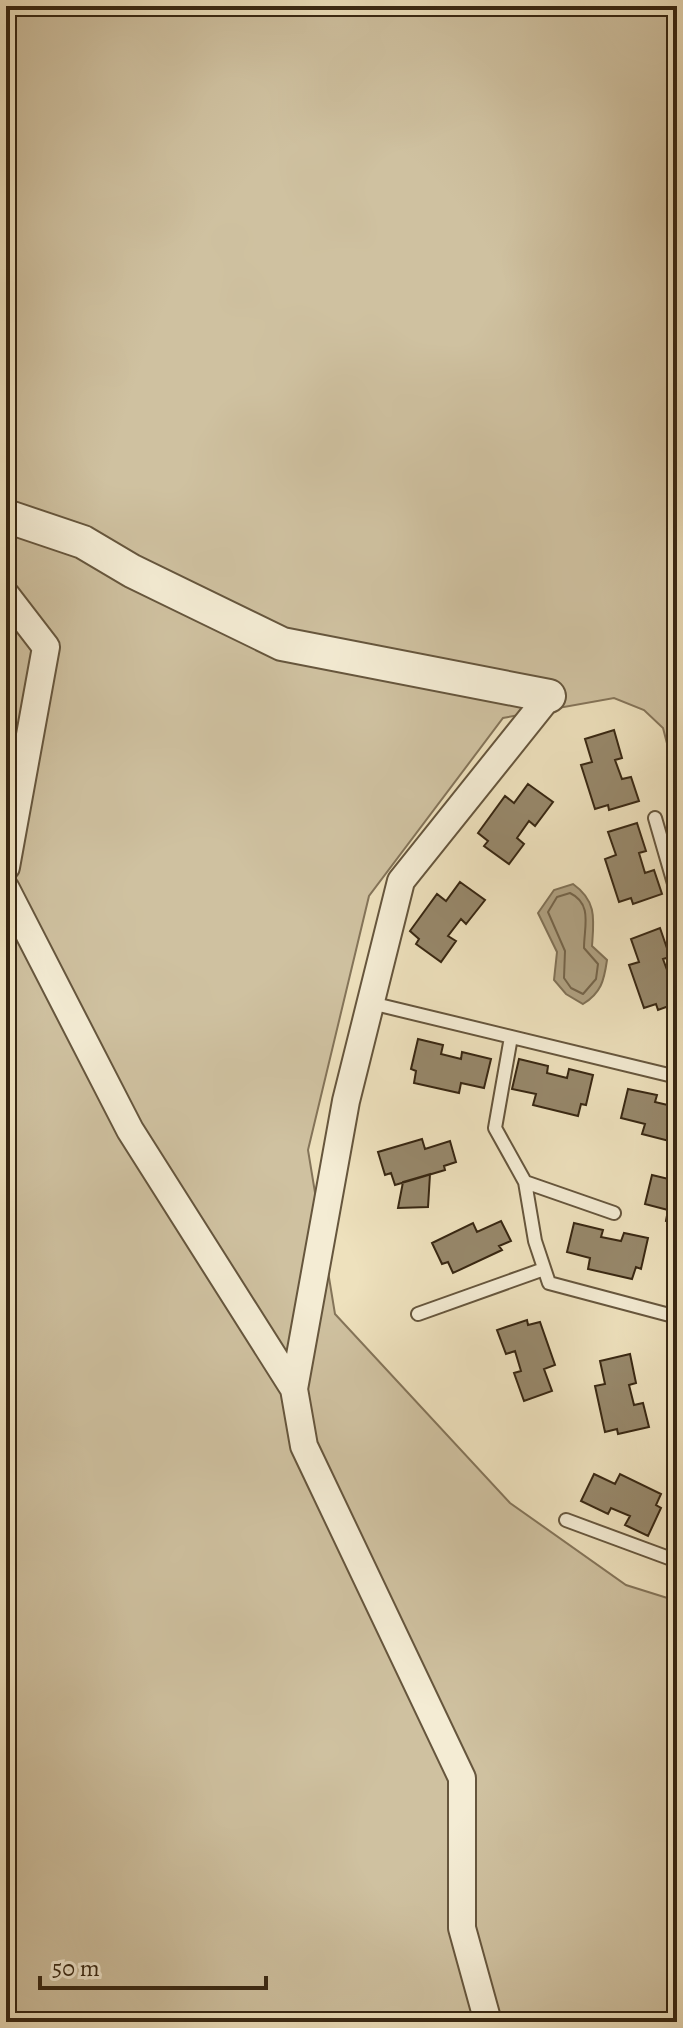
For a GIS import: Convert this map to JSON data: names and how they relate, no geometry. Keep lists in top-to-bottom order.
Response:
{
  "scale_bar": "50 m"
}
